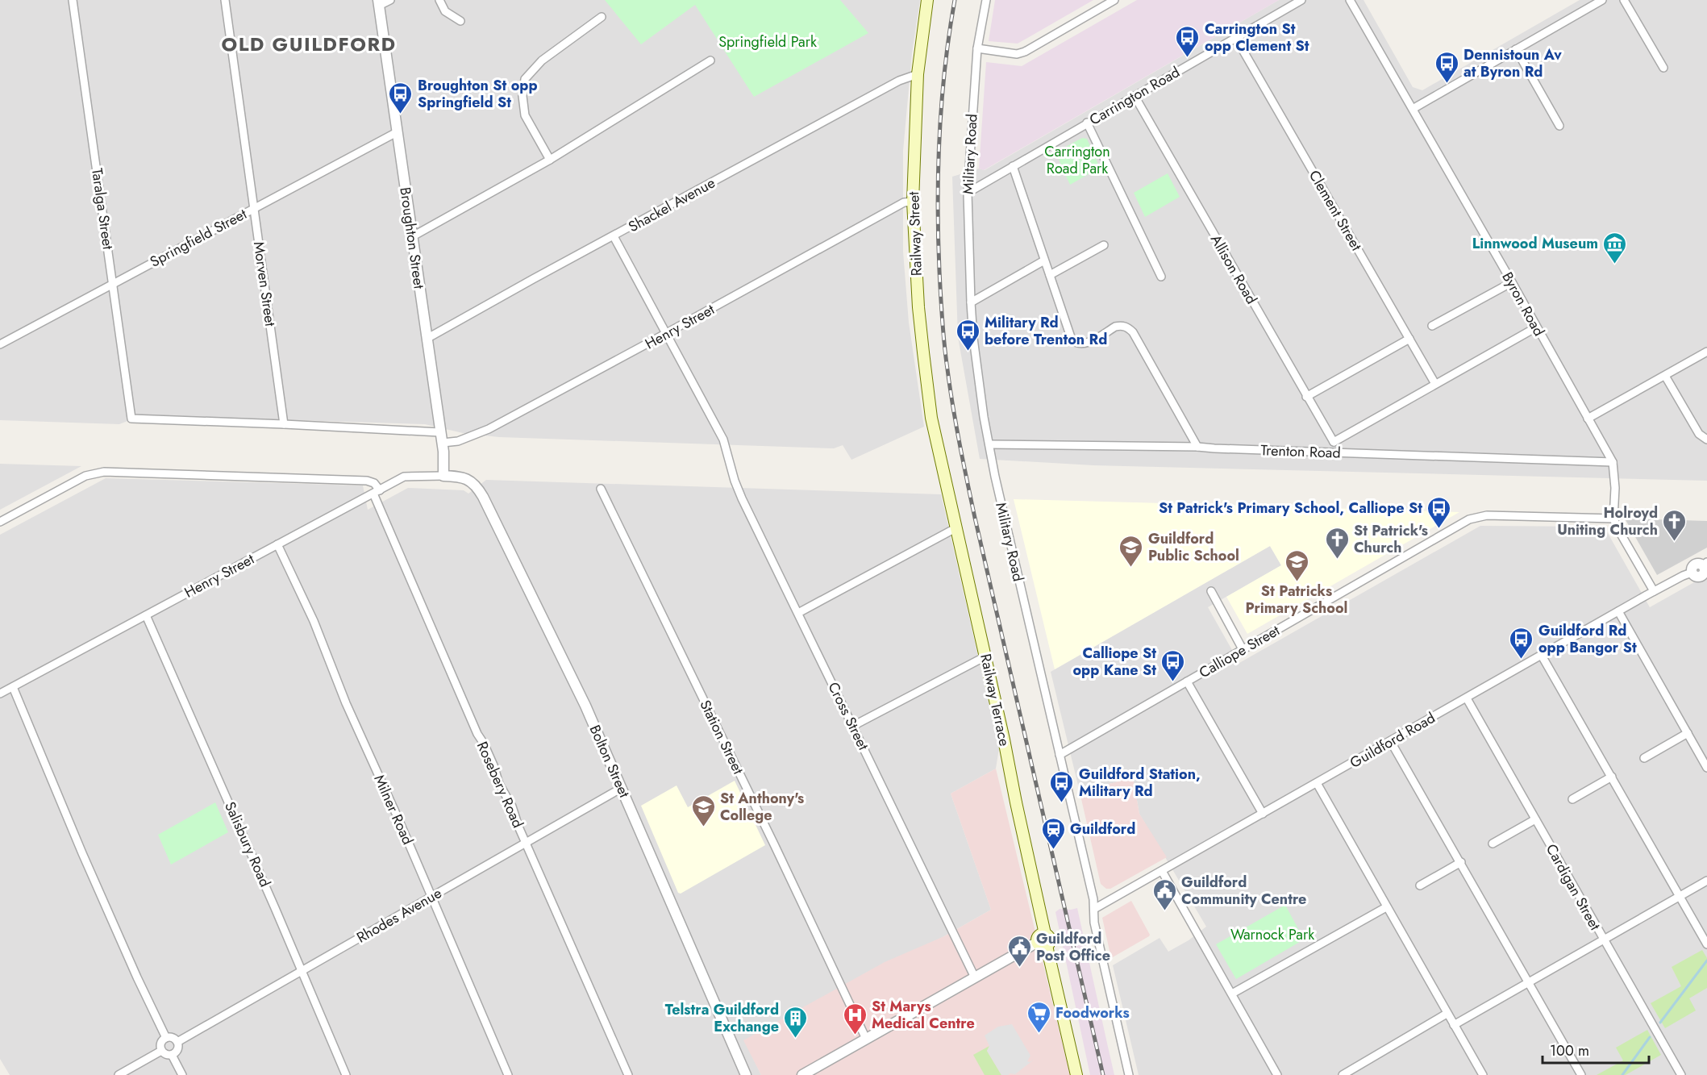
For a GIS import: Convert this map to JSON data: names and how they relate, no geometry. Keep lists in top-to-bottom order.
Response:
{
  "streets": {
    "main road": ["Railway Street", "Railway Terrace"],
    "street": [
      "Carrington Road",
      "Military Road",
      "Shackel Avenue",
      "Taralga Street",
      "Clement Street",
      "Springfield Street",
      "Broughton Street",
      "Allison Road",
      "Morven Street",
      "Byron Road",
      "Henry Street",
      "Trenton Road",
      "Calliope Street",
      "Cross Street",
      "Station Street",
      "Guildford Road",
      "Bolton Street",
      "Rosebery Road",
      "Milner Road",
      "Salisbury Road",
      "Cardigan Street",
      "Rhodes Avenue"
    ]
  },
  "crossings": [
    ["Carrington Road", "Military Road"],
    ["Carrington Road", "Clement Street"],
    ["Carrington Road", "Allison Road"],
    ["Military Road", "Trenton Road"],
    ["Military Road", "Calliope Street"],
    ["Military Road", "Guildford Road"],
    ["Shackel Avenue", "Railway Street"],
    ["Shackel Avenue", "Broughton Street"],
    ["Shackel Avenue", "Cross Street"],
    ["Taralga Street", "Springfield Street"],
    ["Taralga Street", "Henry Street"],
    ["Railway Street", "Henry Street"],
    ["Railway Street", "Railway Terrace"],
    ["Springfield Street", "Broughton Street"],
    ["Springfield Street", "Morven Street"],
    ["Broughton Street", "Henry Street"],
    ["Broughton Street", "Bolton Street"],
    ["Morven Street", "Henry Street"],
    ["Byron Road", "Trenton Road"],
    ["Byron Road", "Calliope Street"],
    ["Byron Road", "Guildford Road"],
    ["Henry Street", "Cross Street"],
    ["Henry Street", "Bolton Street"],
    ["Henry Street", "Rosebery Road"],
    ["Henry Street", "Milner Road"],
    ["Henry Street", "Salisbury Road"],
    ["Guildford Road", "Cardigan Street"],
    ["Bolton Street", "Rhodes Avenue"],
    ["Rosebery Road", "Rhodes Avenue"],
    ["Milner Road", "Rhodes Avenue"],
    ["Salisbury Road", "Rhodes Avenue"]
  ],
  "districts": ["OLD GUILDFORD"],
  "parks": ["Springfield Park", "Carrington Road Park", "Warnock Park"],
  "places": {
    "bus stop": [
      "Carrington St opp Clement St",
      "Dennistoun Av at Byron Rd",
      "Broughton St opp Springfield St",
      "Military Rd before Trenton Rd",
      "St Patrick's Primary School, Calliope St",
      "Guildford Rd opp Bangor St",
      "Calliope St opp Kane St",
      "Guildford Station, Military Rd"
    ],
    "museum": ["Linnwood Museum"],
    "church": ["Holroyd Uniting Church", "St Patrick's Church"],
    "school or university": ["Guildford Public School", "St Patricks Primary School", "St Anthony's College"],
    "station": ["Guildford"],
    "public building": ["Guildford Community Centre", "Guildford Post Office"],
    "supermarket": ["Foodworks"],
    "hospital": ["St Marys Medical Centre"],
    "building": ["Telstra Guildford Exchange"]
  },
  "scale_bar": "100 m"
}
